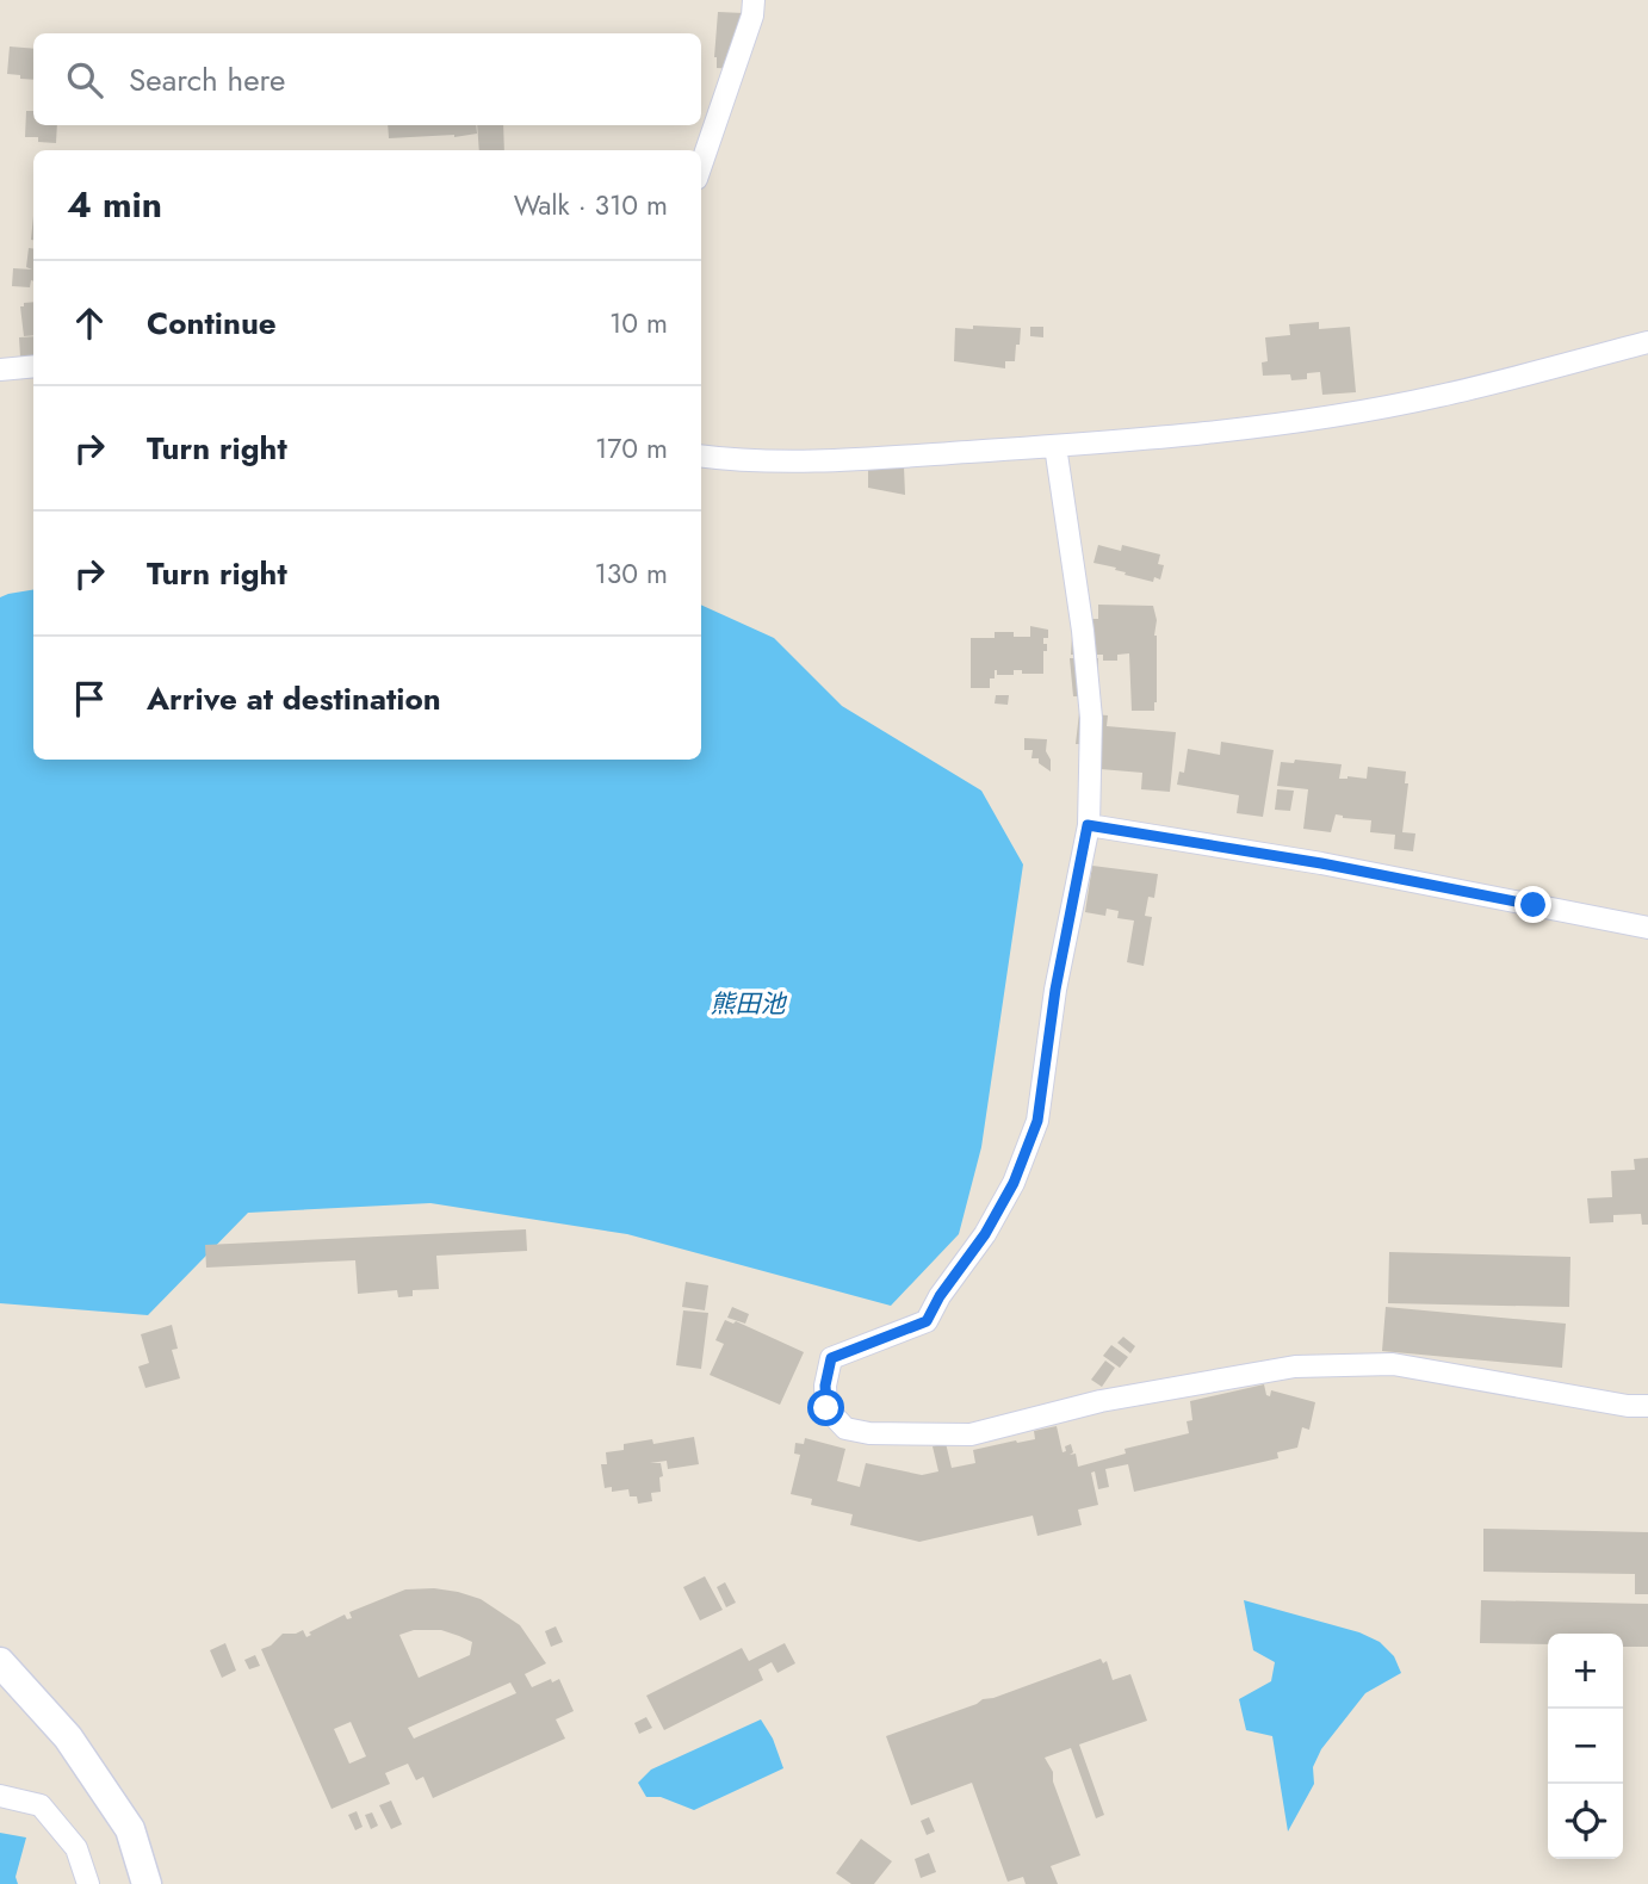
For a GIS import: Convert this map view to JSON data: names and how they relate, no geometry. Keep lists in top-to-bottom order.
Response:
{
  "water": ["熊田池"],
  "page": {
    "search": "Search here",
    "heading": ["4 min", "Walk · 310 m"],
    "list": [
      ["Continue", "10 m"],
      ["Turn right", "170 m"],
      ["Turn right", "130 m"],
      "Arrive at destination"
    ],
    "map_buttons": ["+", "−"]
  }
}
